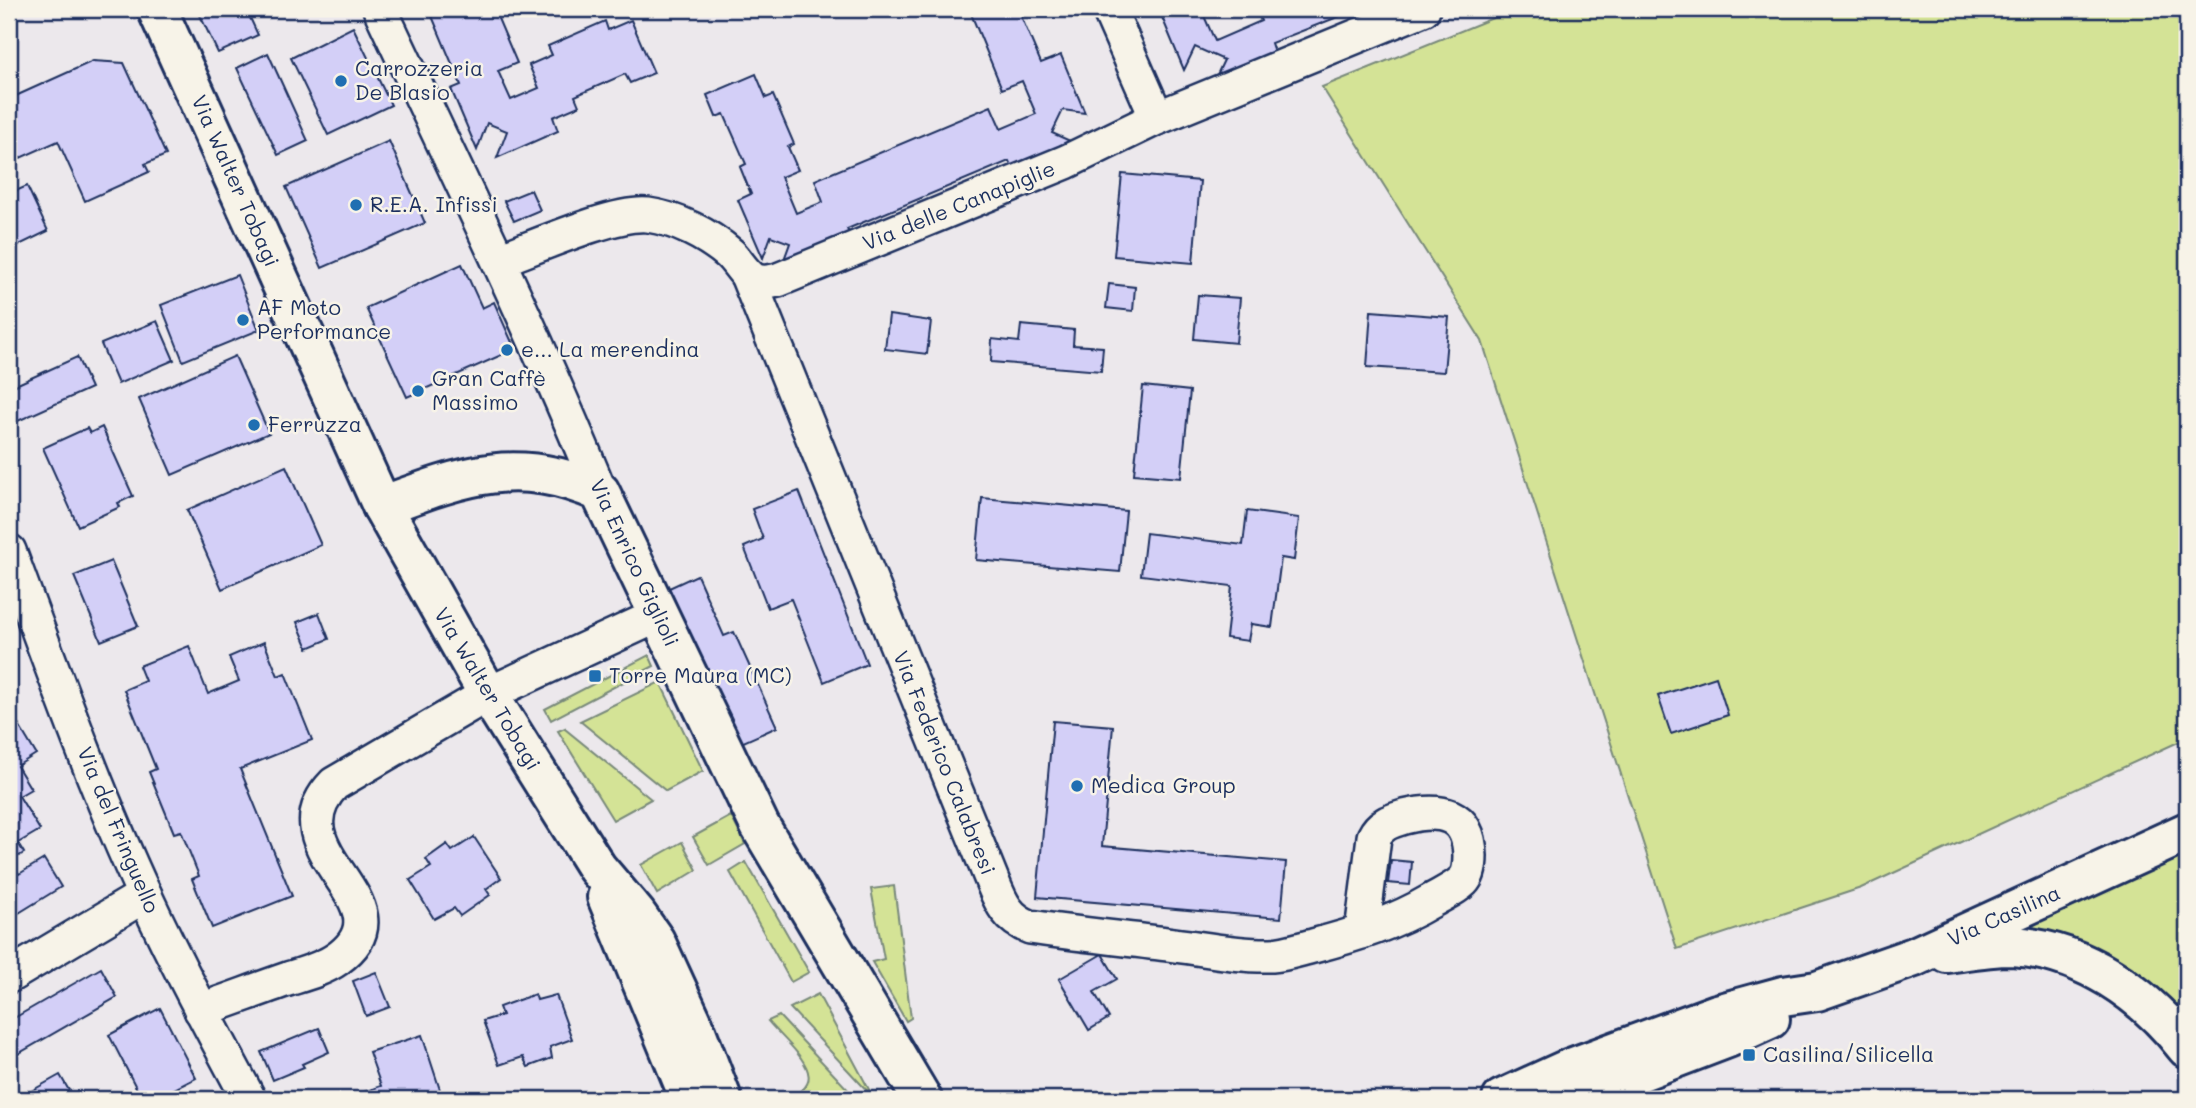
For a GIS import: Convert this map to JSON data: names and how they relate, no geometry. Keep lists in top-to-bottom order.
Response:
{
  "streets": {
    "street": [
      "Via Walter Tobagi",
      "Via delle Canapiglie",
      "Via Enrico Giglioli",
      "Via Federico Calabresi",
      "Via del Fringuello",
      "Via Casilina"
    ]
  },
  "crossings": [
    ["Via delle Canapiglie", "Via Federico Calabresi"]
  ],
  "places": {
    "other": [
      "Carrozzeria De Blasio",
      "R.E.A. Infissi",
      "AF Moto Performance",
      "e... La merendina",
      "Gran Caffè Massimo",
      "Ferruzza",
      "Medica Group"
    ],
    "transit": ["Torre Maura (MC)", "Casilina/Silicella"]
  }
}
